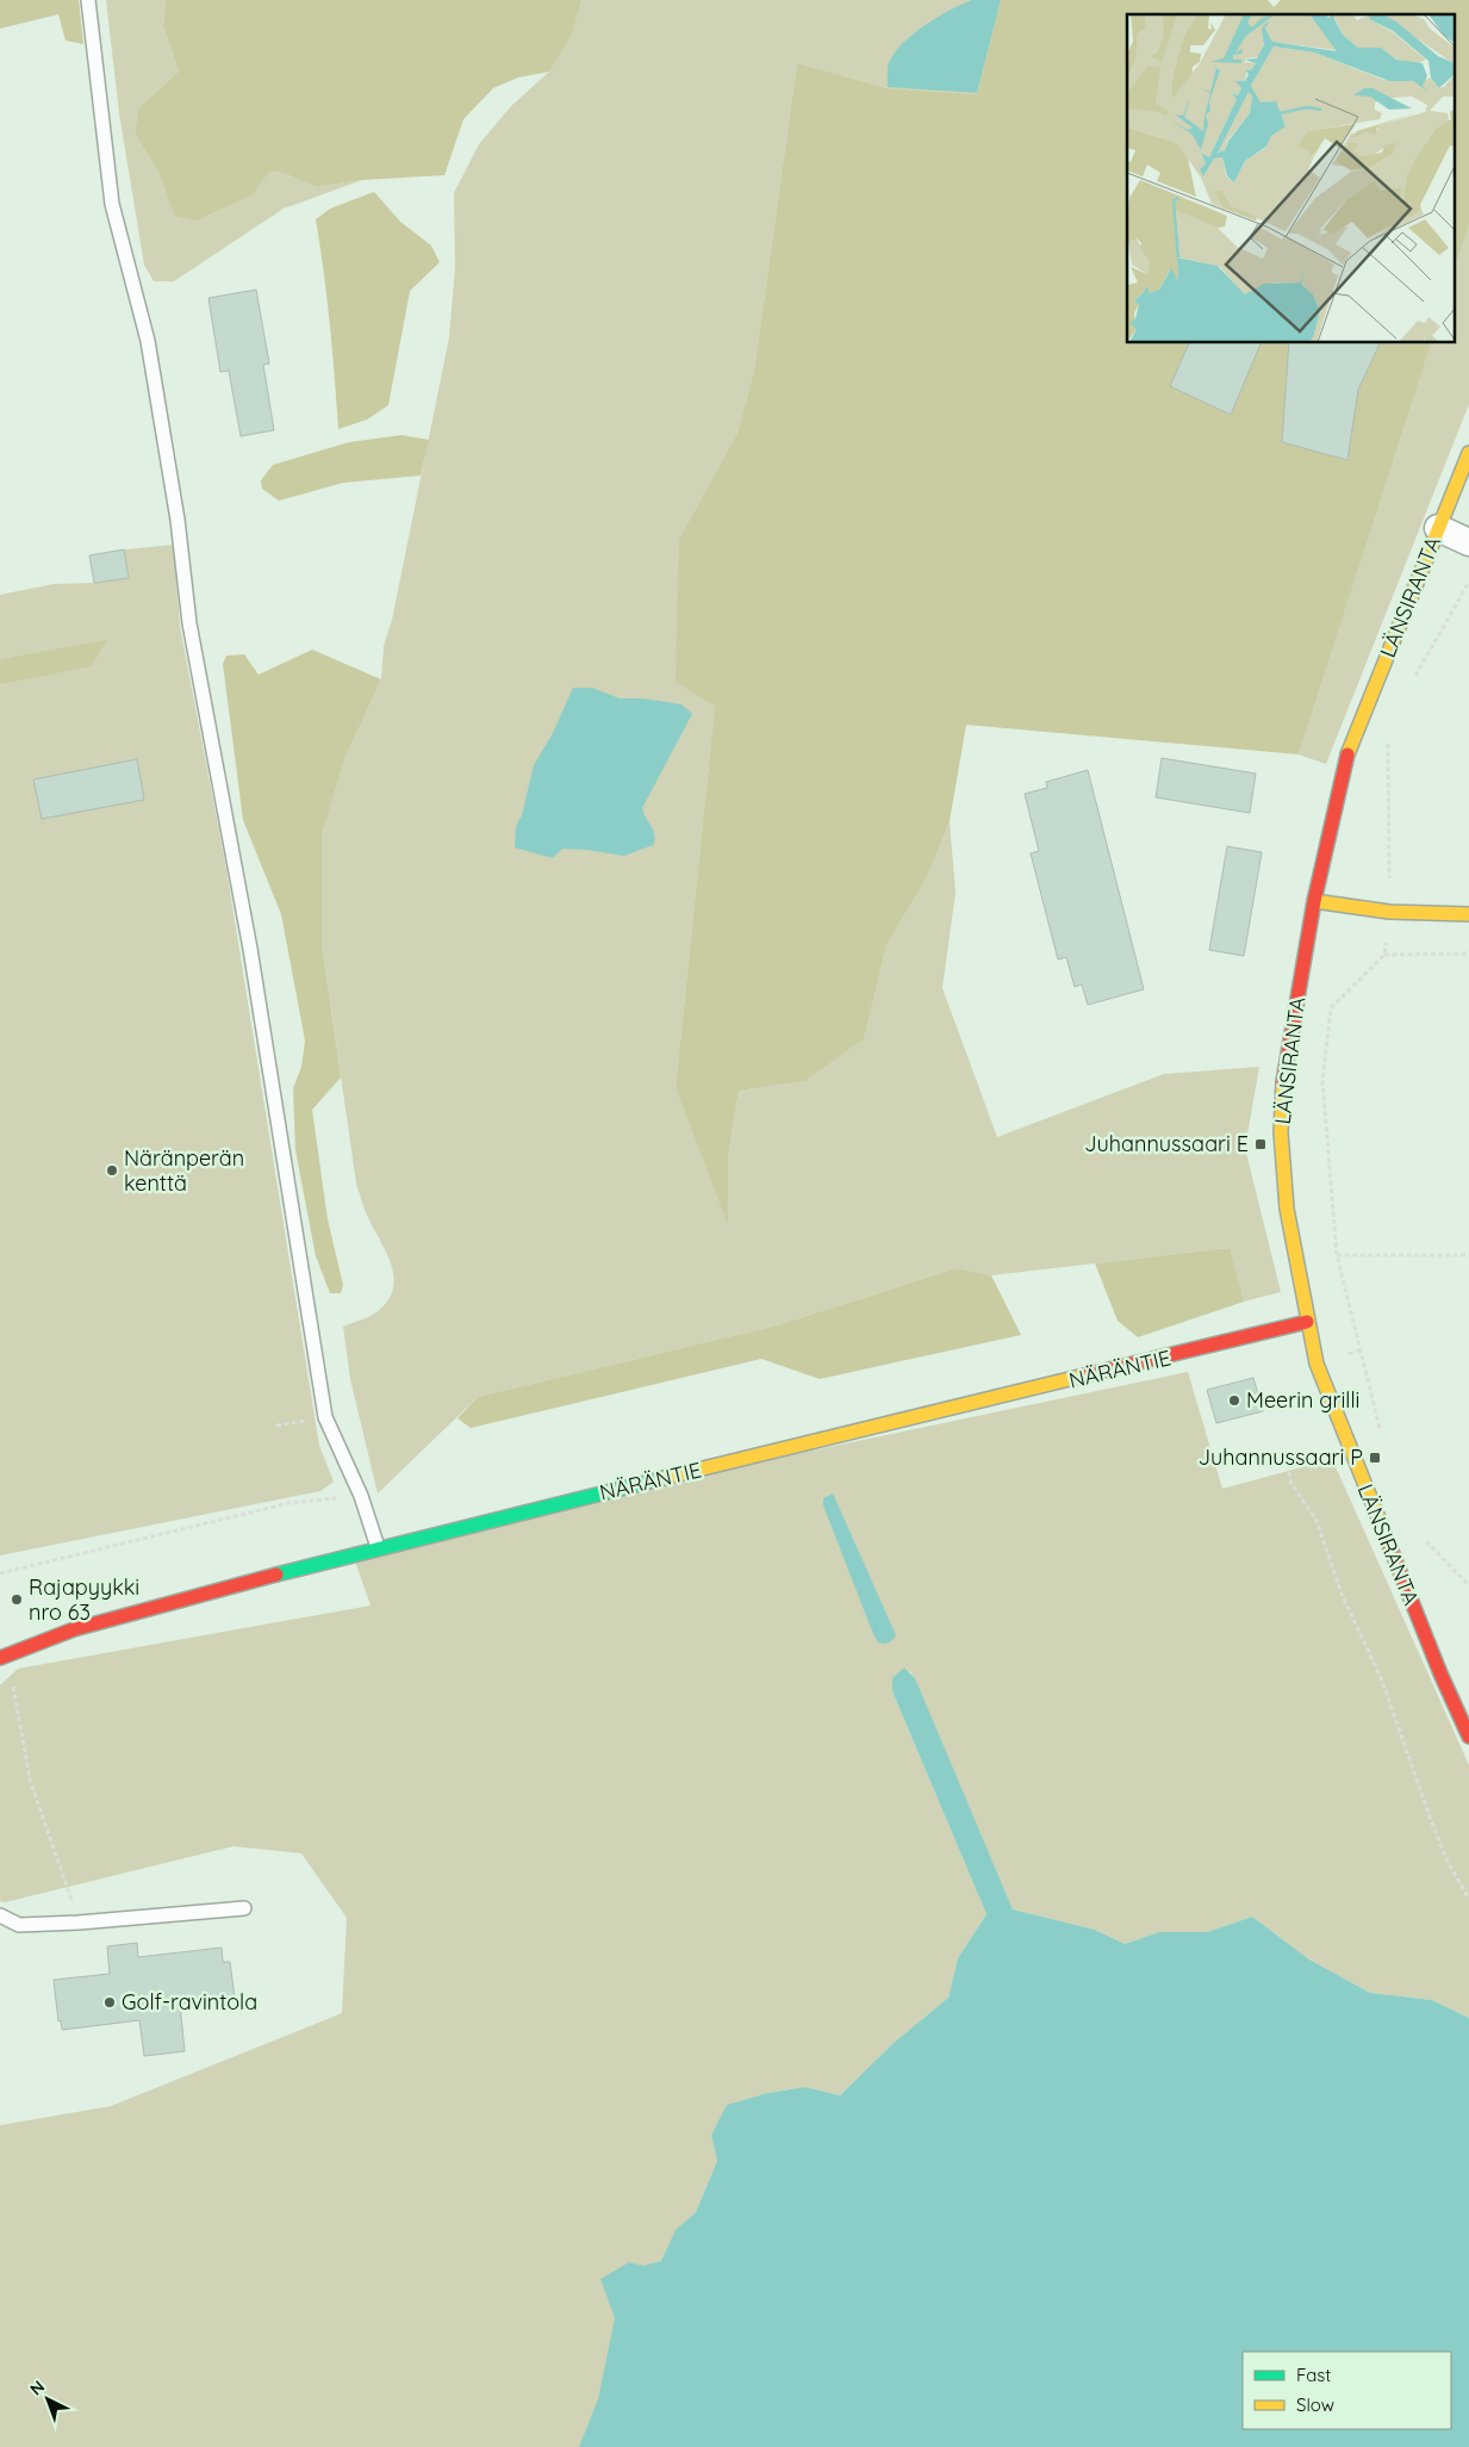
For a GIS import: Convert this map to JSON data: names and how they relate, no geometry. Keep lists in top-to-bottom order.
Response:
{
  "streets": {
    "street": ["LÄNSIRANTA", "NÄRÄNTIE"]
  },
  "crossings": [
    ["LÄNSIRANTA", "NÄRÄNTIE"]
  ],
  "places": {
    "transit": ["Juhannussaari E", "Juhannussaari P"],
    "other": [
      "Näränperän kenttä",
      "Meerin grilli",
      "Rajapyykki nro 63",
      "Golf-ravintola"
    ]
  },
  "legend": ["Fast", "Slow"],
  "north": "top left"
}
